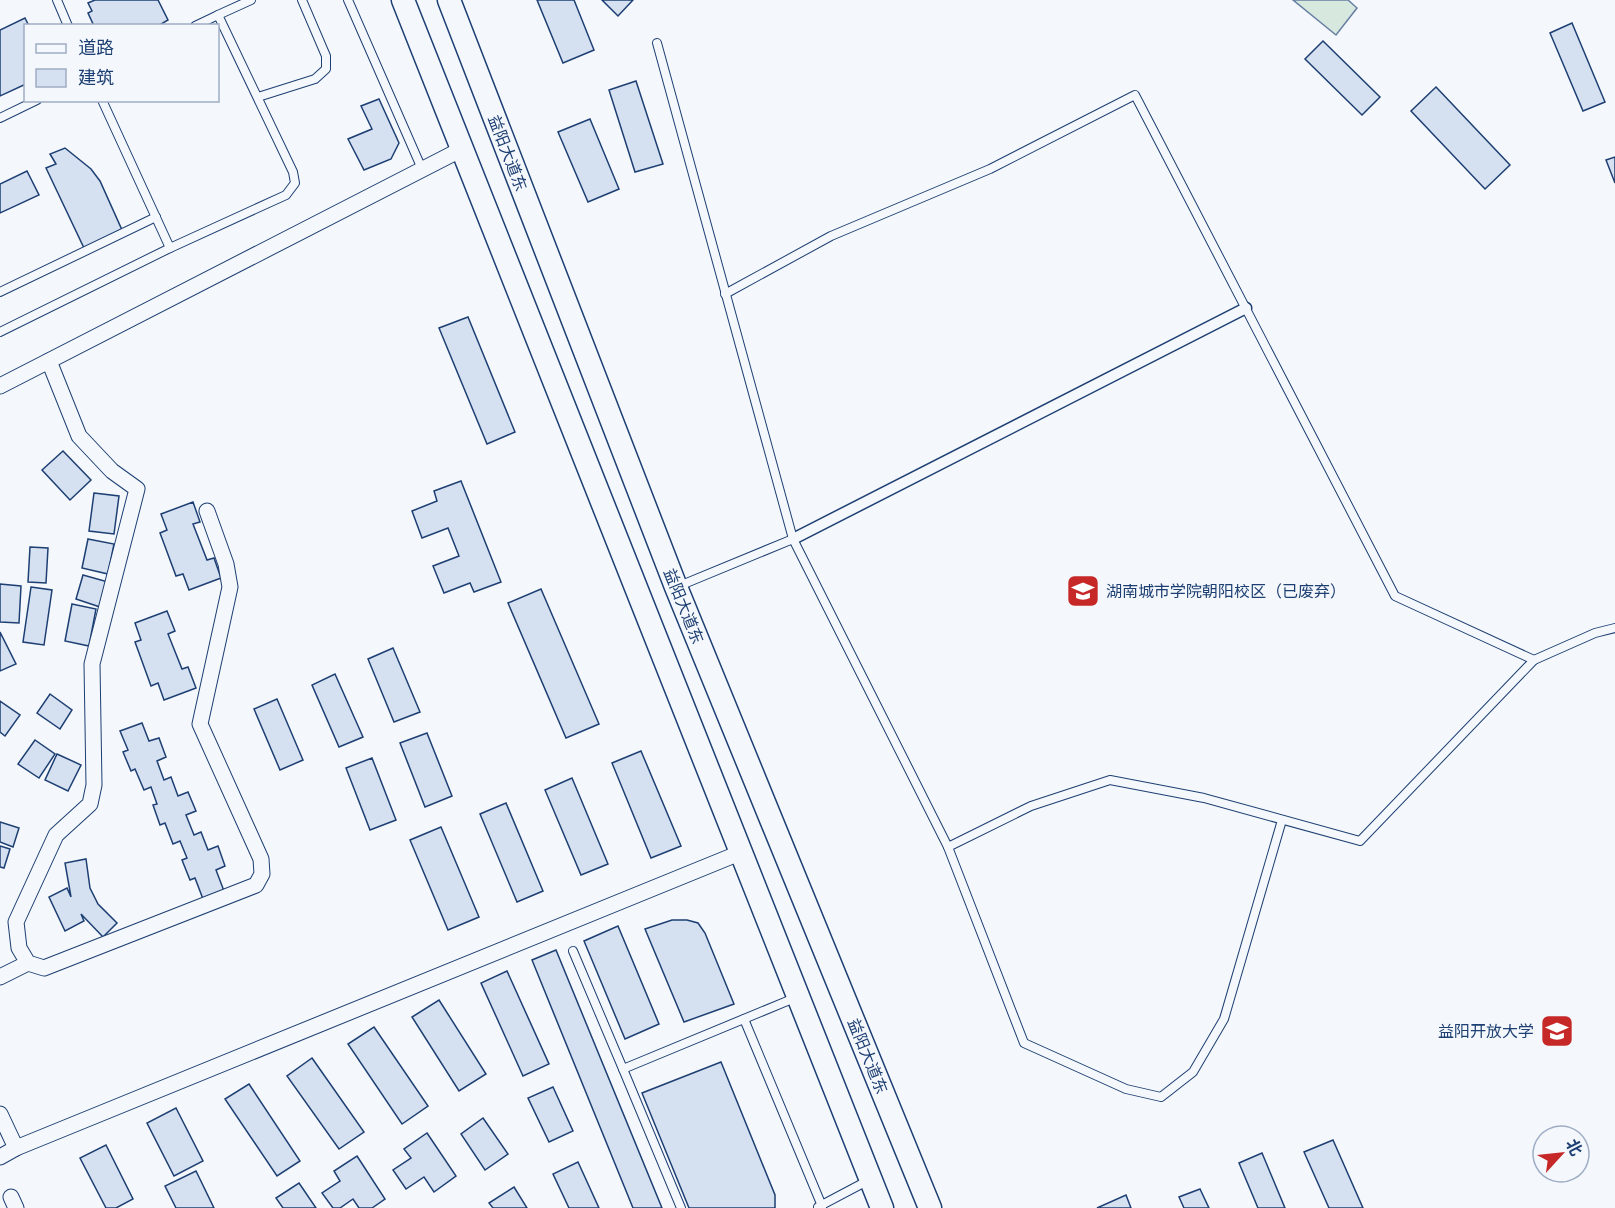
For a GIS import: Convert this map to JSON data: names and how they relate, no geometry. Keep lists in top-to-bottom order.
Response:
{
  "streets": {
    "main road": ["益阳大道东"]
  },
  "places": {
    "school or university": ["湖南城市学院朝阳校区（已废弃）", "益阳开放大学"]
  },
  "legend": ["道路", "建筑"],
  "north": "top right"
}
